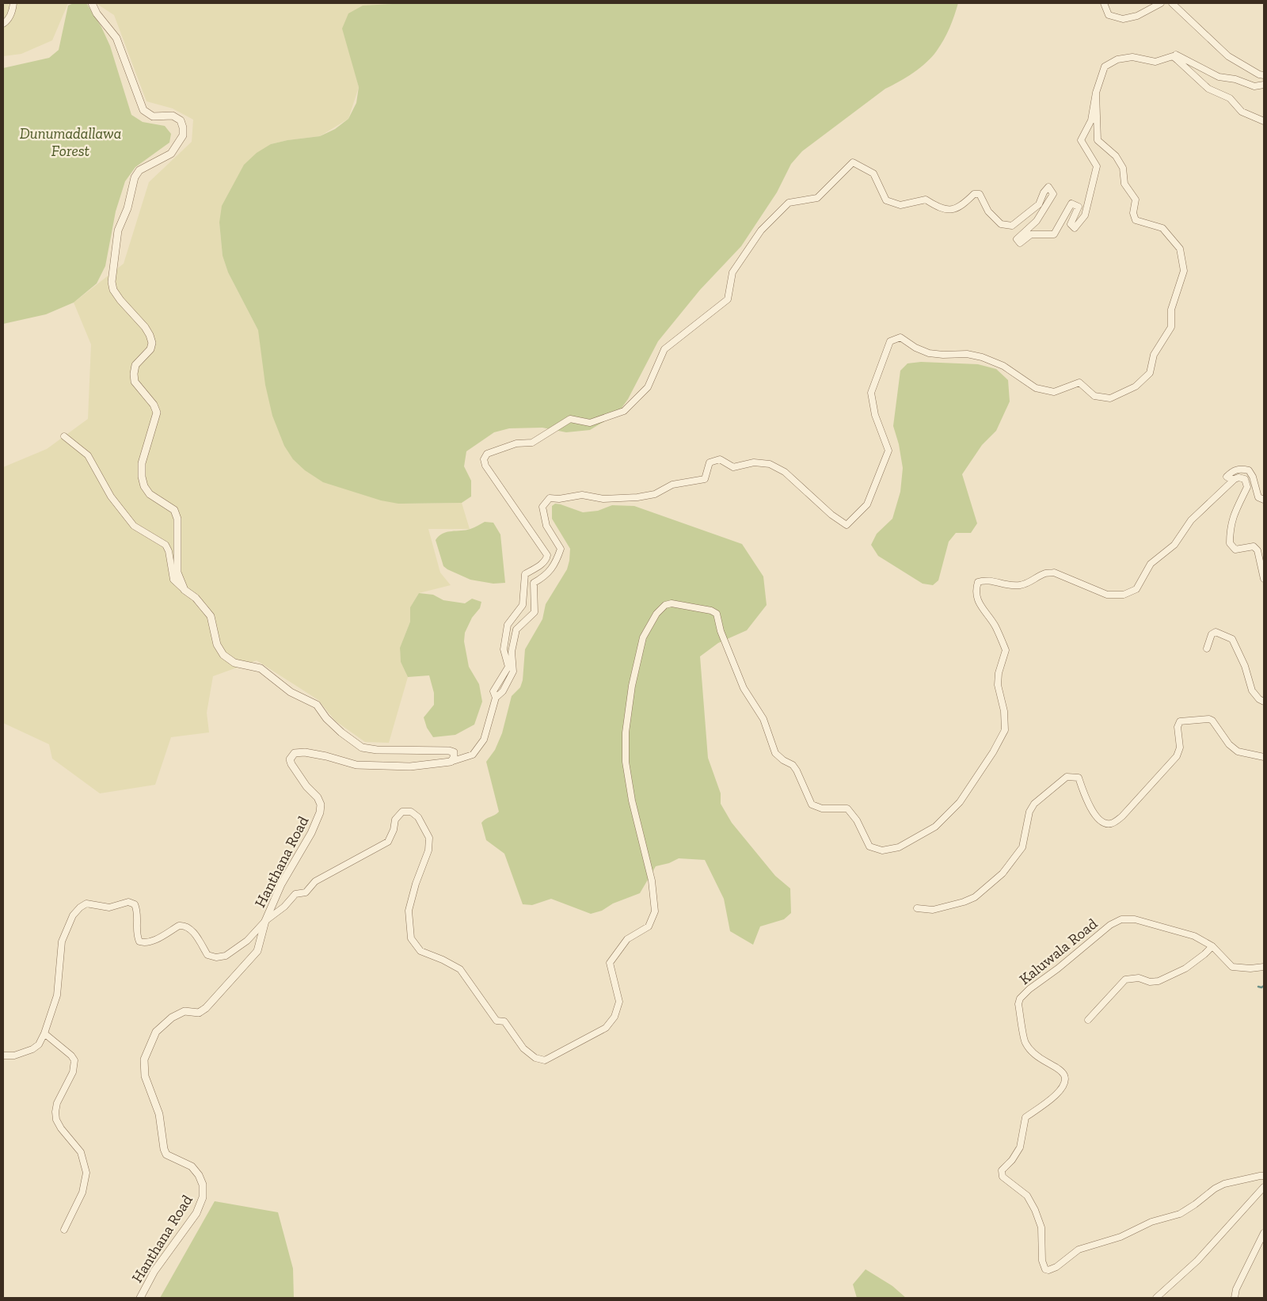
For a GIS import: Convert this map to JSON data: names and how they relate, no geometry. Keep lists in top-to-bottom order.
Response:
{
  "streets": {
    "street": ["Hanthana Road", "Kaluwala Road"]
  },
  "parks": ["Dunumadallawa Forest"]
}
